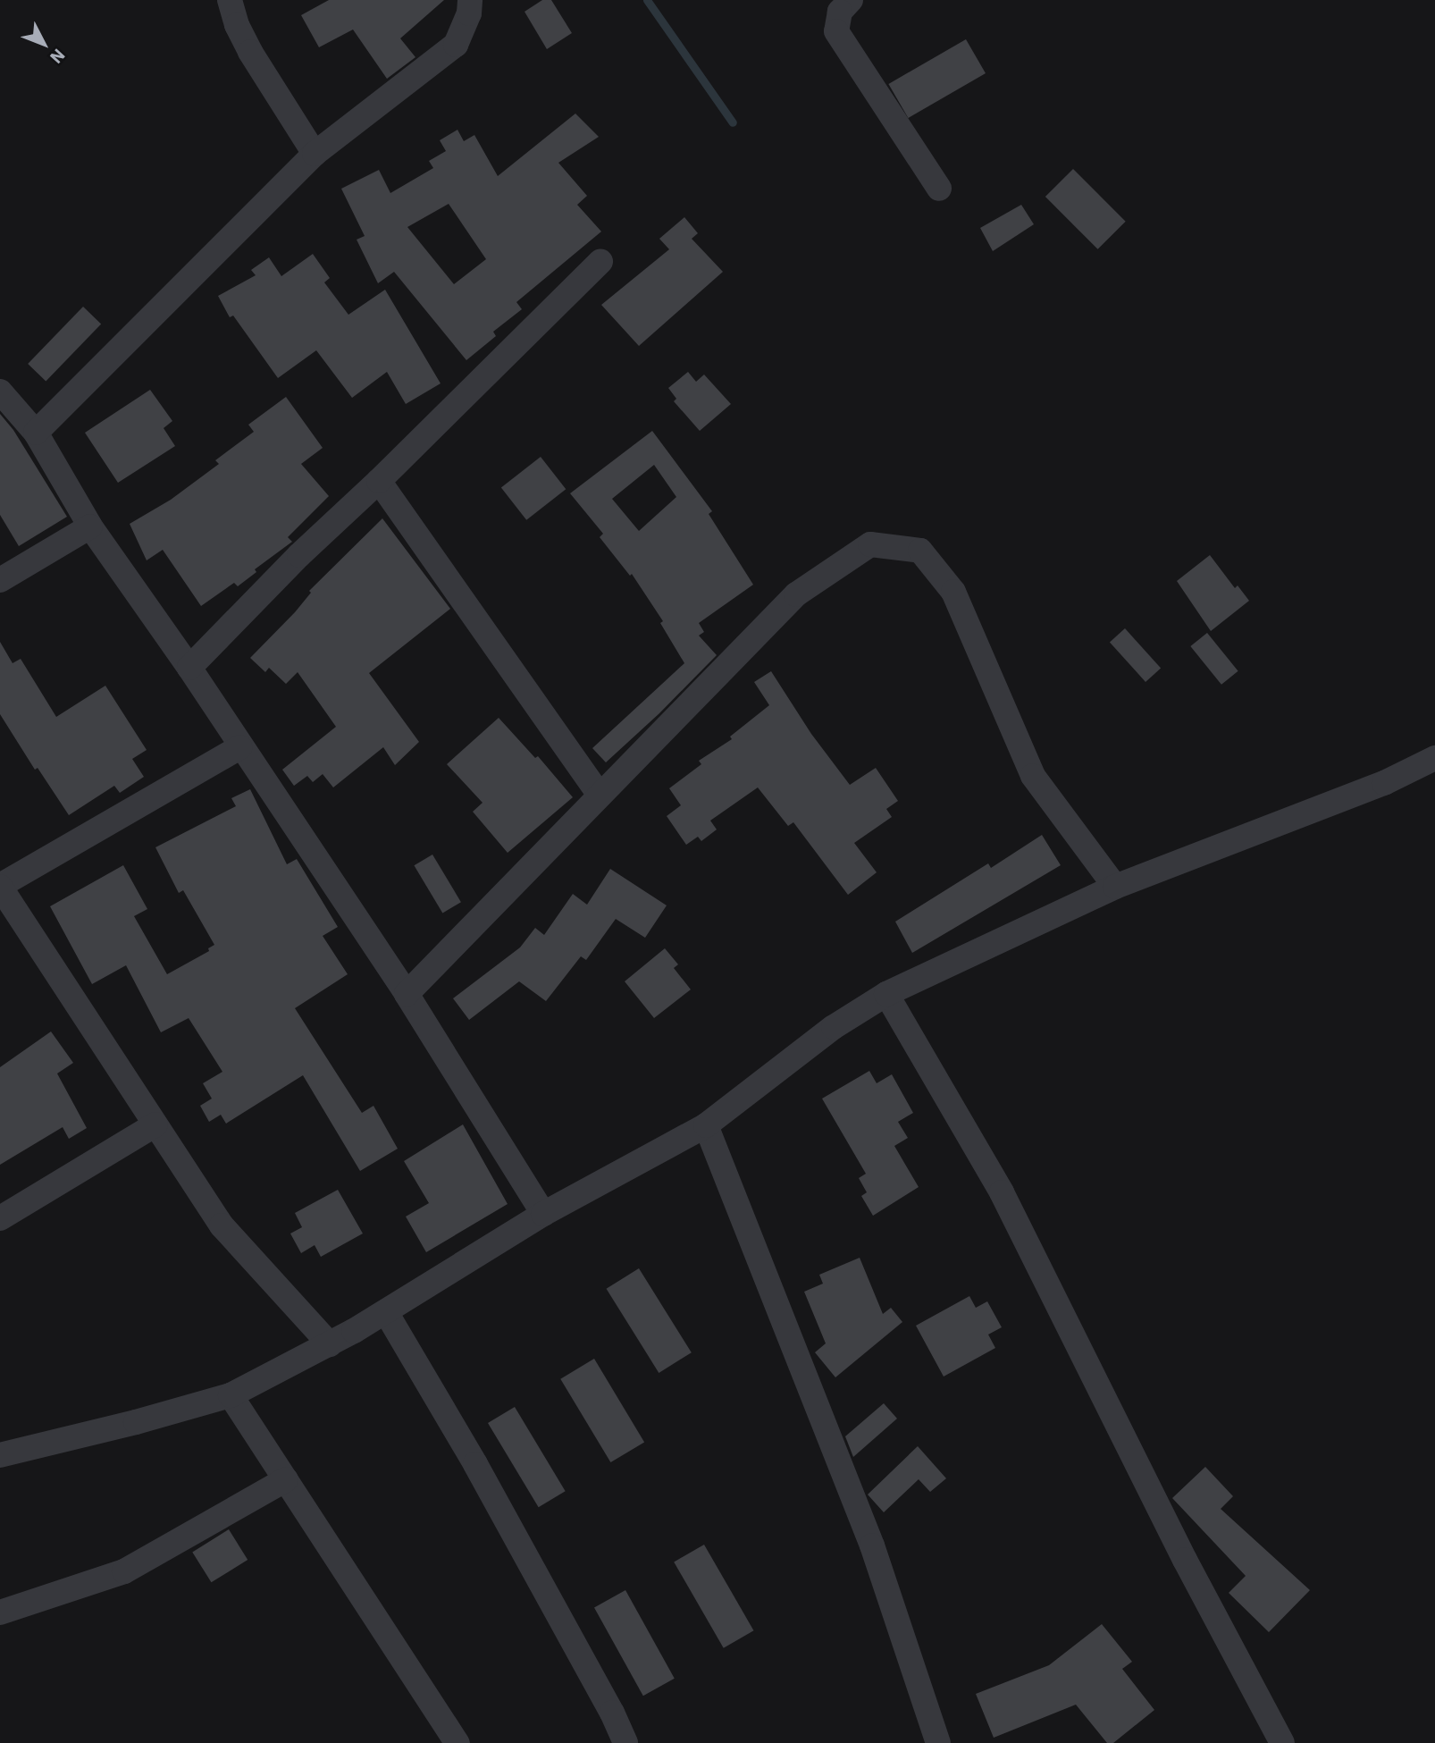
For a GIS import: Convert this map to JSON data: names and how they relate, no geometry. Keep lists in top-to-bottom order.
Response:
{
  "north": "bottom right"
}
